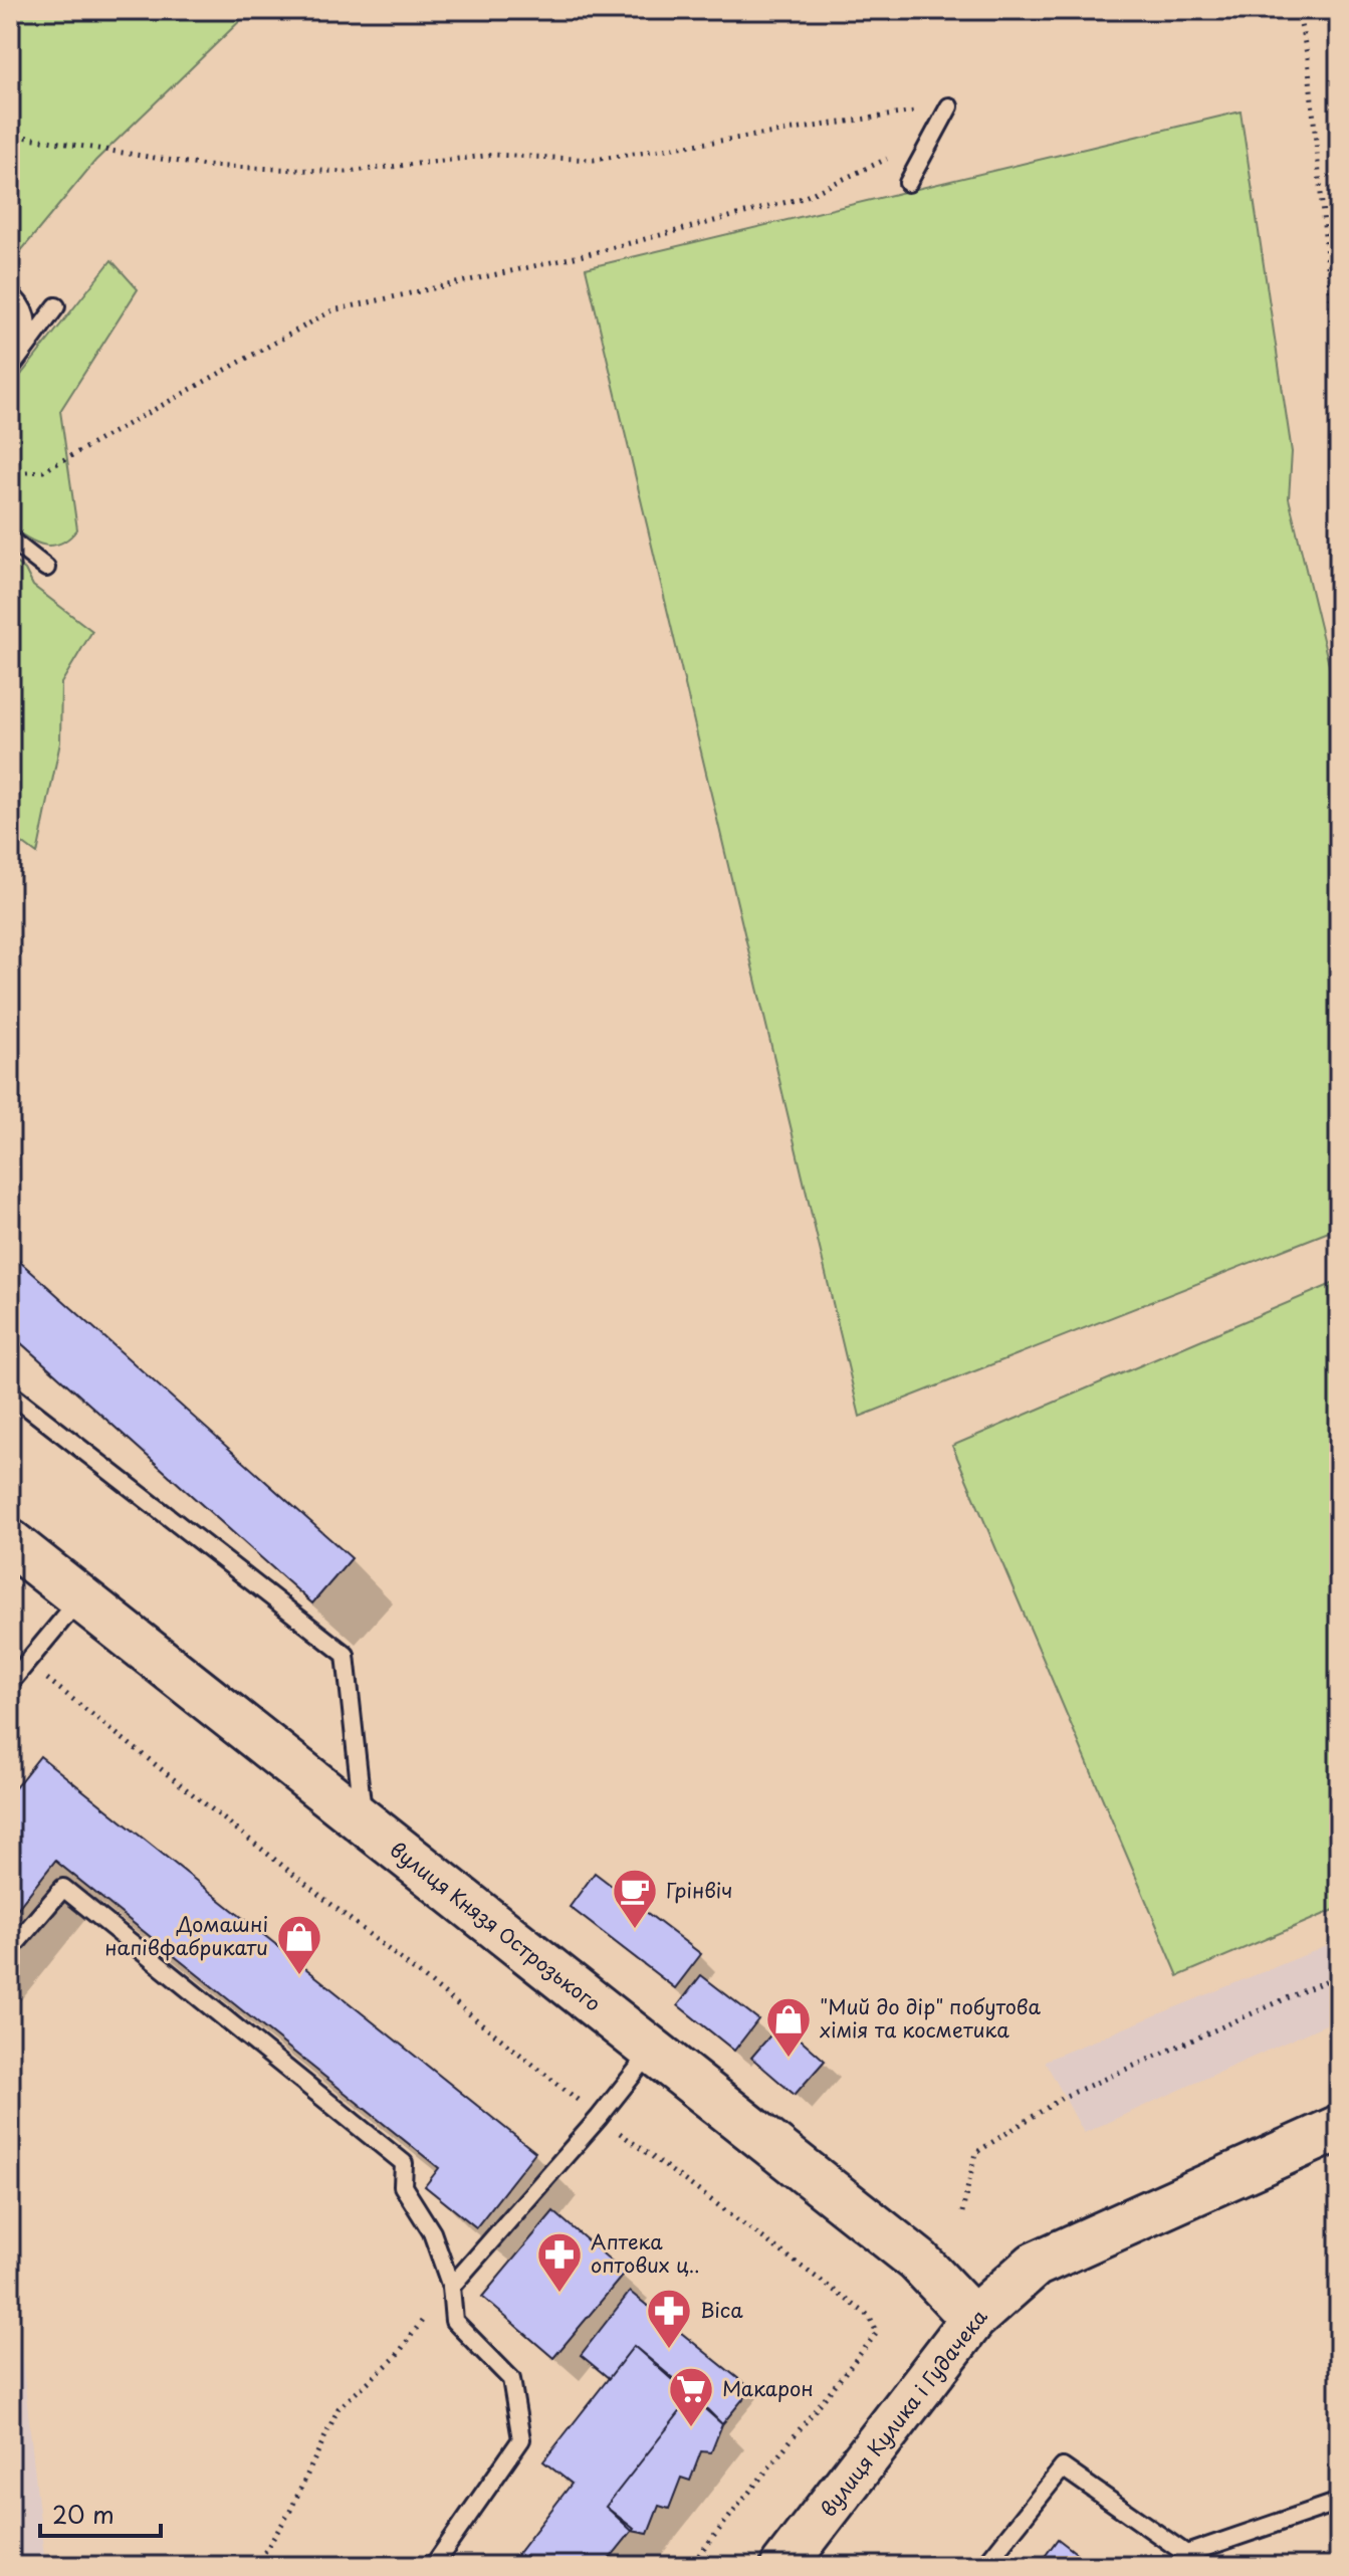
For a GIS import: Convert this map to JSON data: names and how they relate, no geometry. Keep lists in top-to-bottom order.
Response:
{
  "streets": {
    "street": ["вулиця Князя Острозького", "вулиця Кулика і Гудачека"]
  },
  "crossings": [
    ["вулиця Князя Острозького", "вулиця Кулика і Гудачека"]
  ],
  "places": {
    "cafe": ["Грінвіч"],
    "shop": ["Домашні напівфабрикати", "\"Мий до дір\" побутова хімія та косметика"],
    "pharmacy": ["Аптека оптових ц‥", "Віса"],
    "supermarket": ["Макарон"]
  },
  "scale_bar": "20 m"
}
